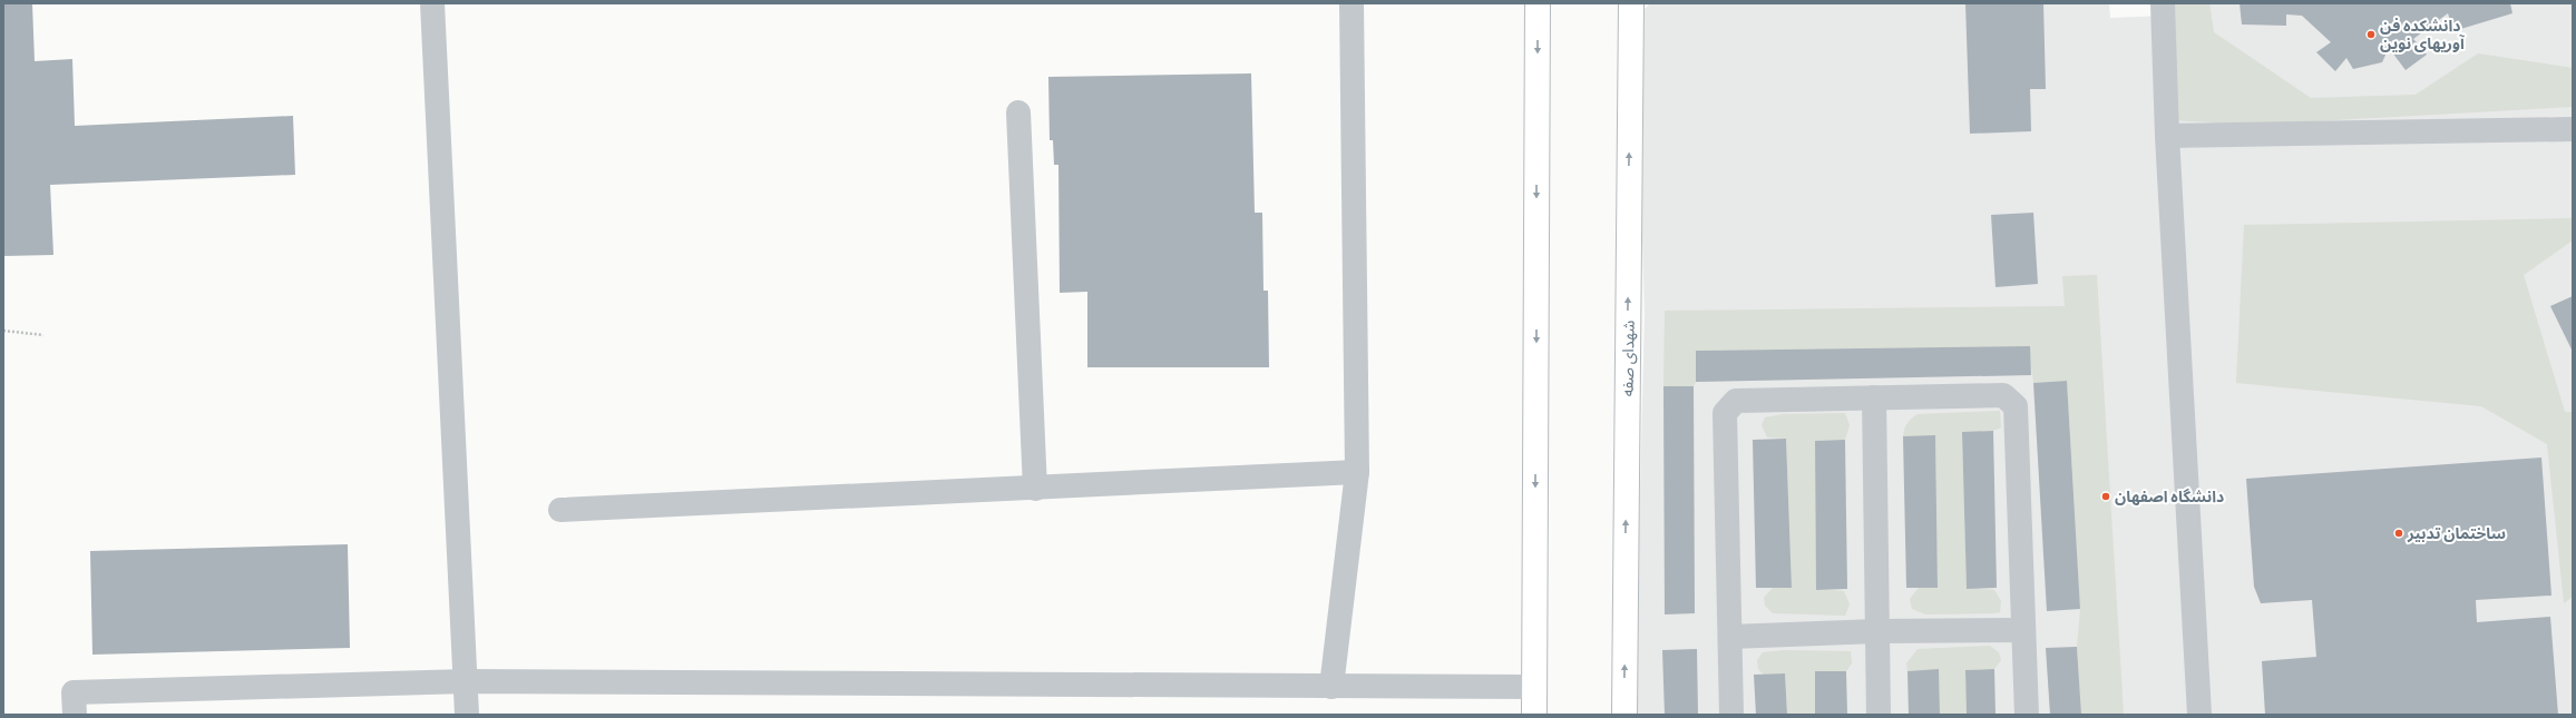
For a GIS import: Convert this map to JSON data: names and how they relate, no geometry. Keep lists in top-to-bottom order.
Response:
{
  "streets": {
    "main road": ["شهدای صفه"]
  },
  "places": ["دانشکده فن آوریهای نوین", "دانشگاه اصفهان", "ساختمان تدبیر"]
}
